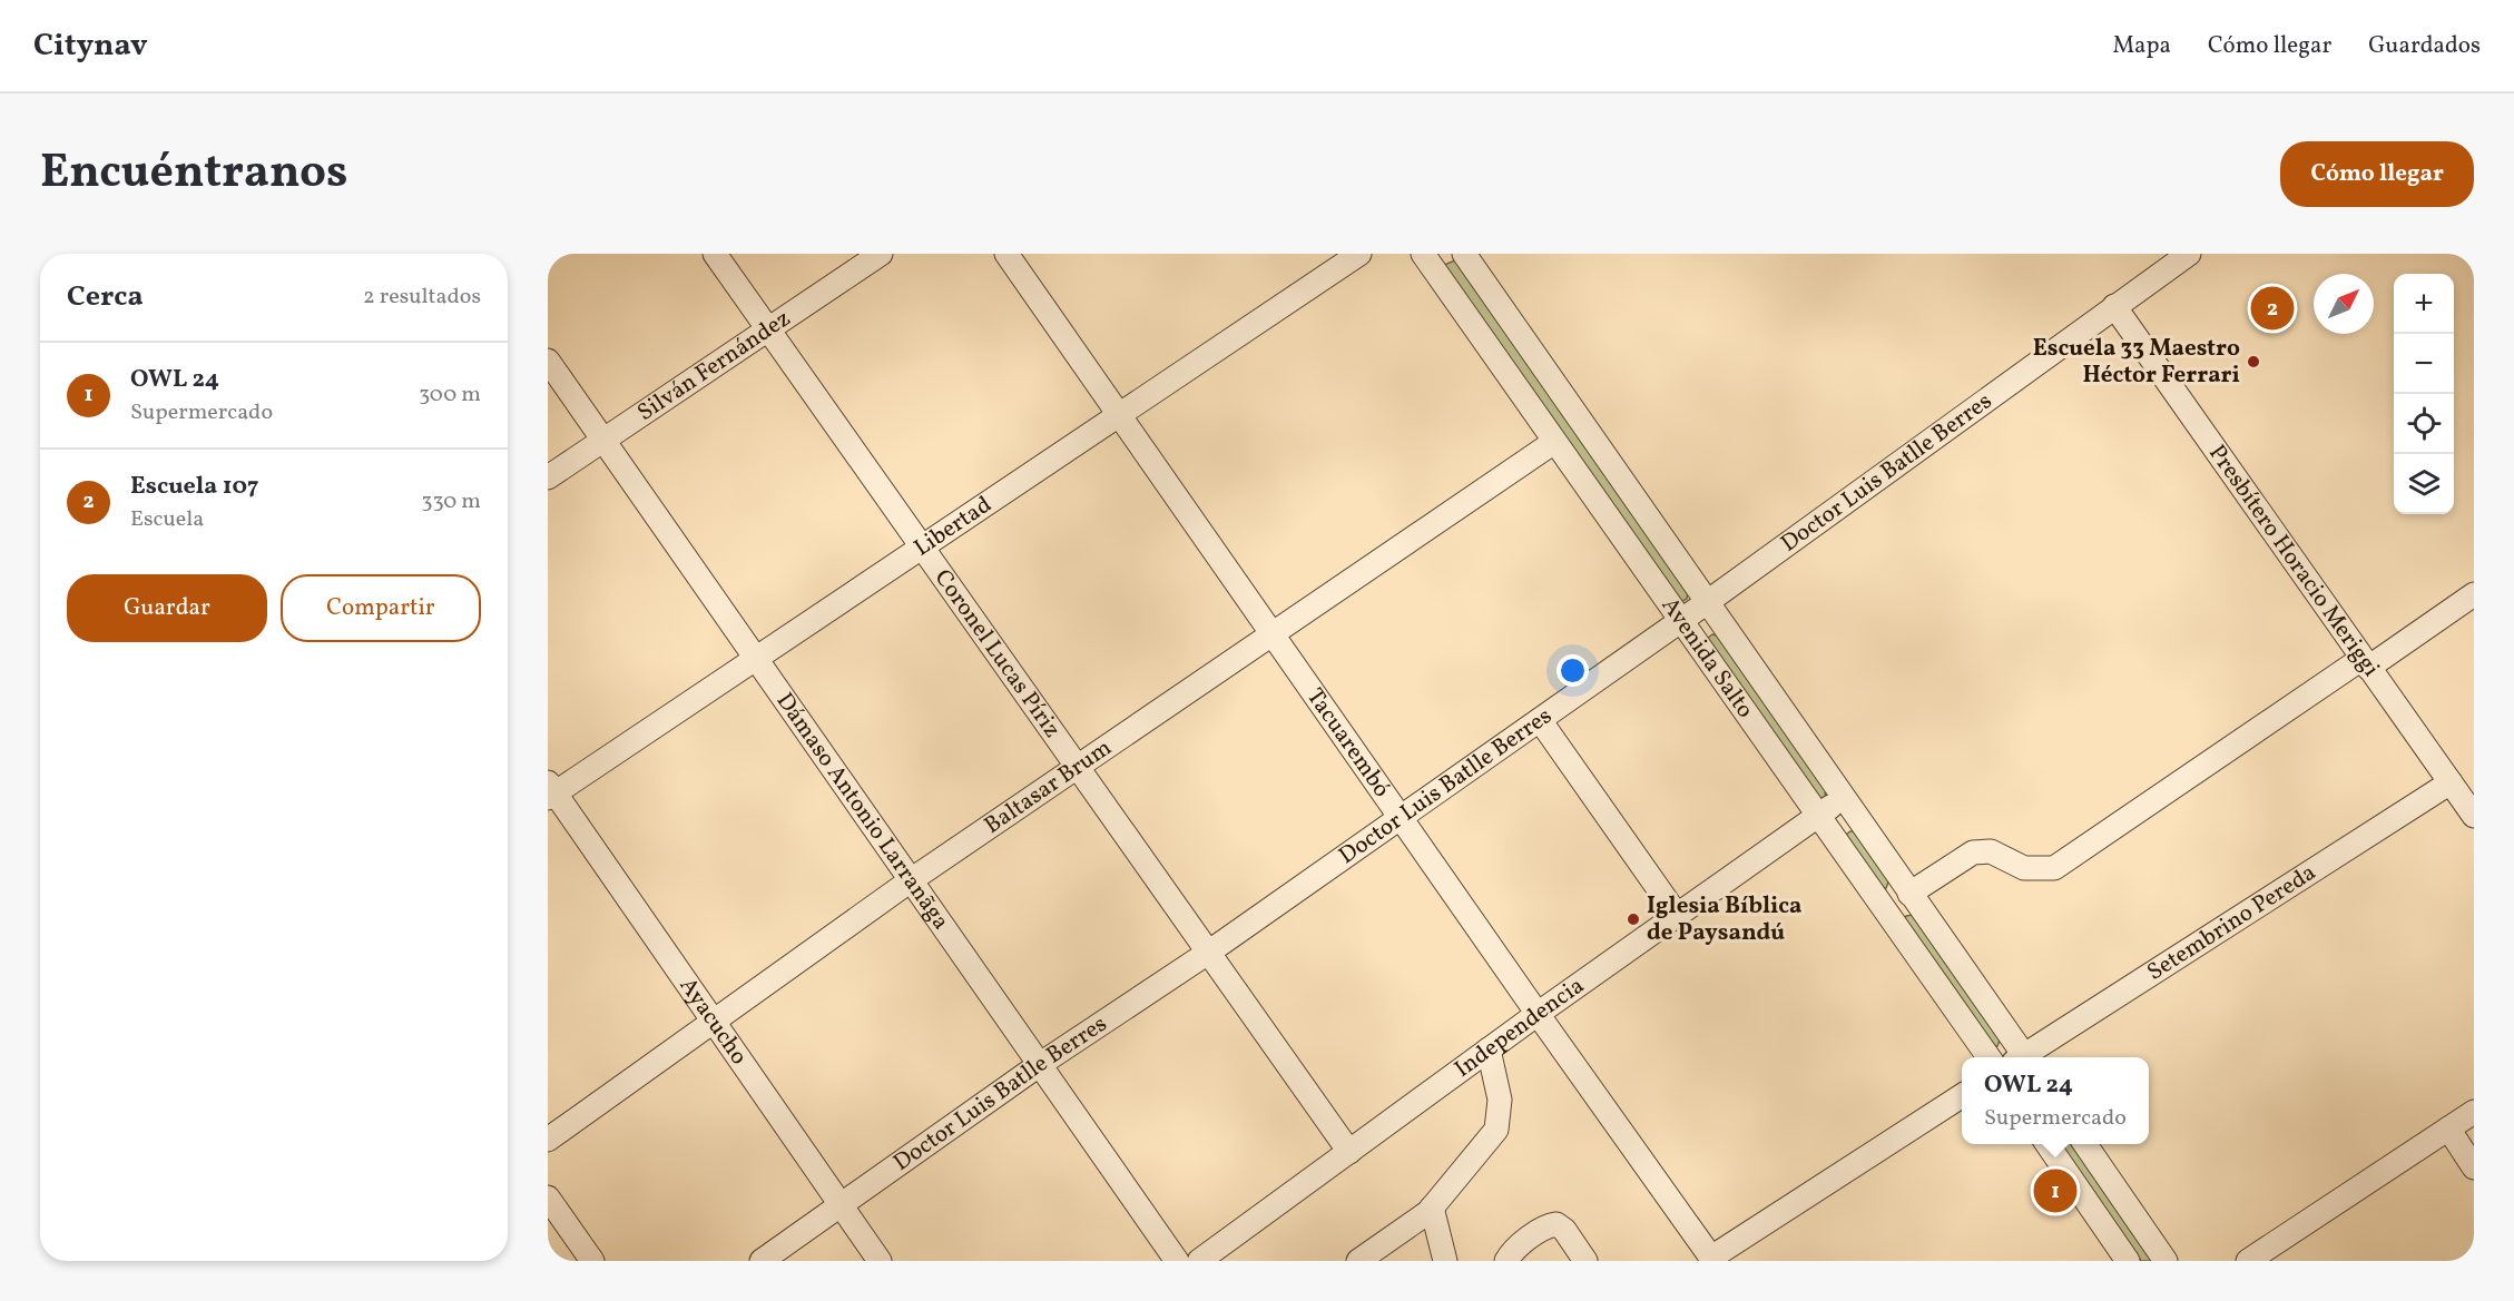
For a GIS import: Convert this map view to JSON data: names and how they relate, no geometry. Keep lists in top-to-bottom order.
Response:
{
  "streets": {
    "street": [
      "Silván Fernández",
      "Doctor Luis Batlle Berres",
      "Libertad",
      "Presbítero Horacio Meriggi",
      "Coronel Lucas Píriz",
      "Avenida Salto",
      "Tacuarembó",
      "Baltasar Brum",
      "Dámaso Antonio Larranãga",
      "Setembrino Pereda",
      "Ayacucho",
      "Independencia"
    ]
  },
  "crossings": [
    ["Silván Fernández", "Coronel Lucas Píriz"],
    ["Silván Fernández", "Dámaso Antonio Larranãga"],
    ["Doctor Luis Batlle Berres", "Presbítero Horacio Meriggi"],
    ["Doctor Luis Batlle Berres", "Coronel Lucas Píriz"],
    ["Doctor Luis Batlle Berres", "Avenida Salto"],
    ["Doctor Luis Batlle Berres", "Tacuarembó"],
    ["Doctor Luis Batlle Berres", "Dámaso Antonio Larranãga"],
    ["Doctor Luis Batlle Berres", "Ayacucho"],
    ["Libertad", "Coronel Lucas Píriz"],
    ["Libertad", "Tacuarembó"],
    ["Libertad", "Dámaso Antonio Larranãga"],
    ["Libertad", "Ayacucho"],
    ["Presbítero Horacio Meriggi", "Setembrino Pereda"],
    ["Coronel Lucas Píriz", "Baltasar Brum"],
    ["Coronel Lucas Píriz", "Independencia"],
    ["Avenida Salto", "Baltasar Brum"],
    ["Avenida Salto", "Independencia"],
    ["Tacuarembó", "Baltasar Brum"],
    ["Tacuarembó", "Independencia"],
    ["Baltasar Brum", "Dámaso Antonio Larranãga"],
    ["Baltasar Brum", "Ayacucho"]
  ],
  "places": ["Escuela 33 Maestro Héctor Ferrari", "Iglesia Bíblica de Paysandú"],
  "north": "top right",
  "page": {
    "header": "Citynav",
    "nav": ["Mapa", "Cómo llegar", "Guardados"],
    "title": "Encuéntranos",
    "buttons": [
      "Cómo llegar",
      ["Guardar", "Compartir"]
    ],
    "heading": ["Cerca", "2 resultados"],
    "map_buttons": ["+", "−"],
    "pins": ["2", "1"],
    "list": [
      {
        "mark": "1",
        "name": "OWL 24",
        "note": "Supermercado",
        "value": "300 m"
      },
      {
        "mark": "2",
        "name": "Escuela 107",
        "note": "Escuela",
        "value": "330 m"
      }
    ],
    "popup": ["OWL 24", "Supermercado"]
  }
}
